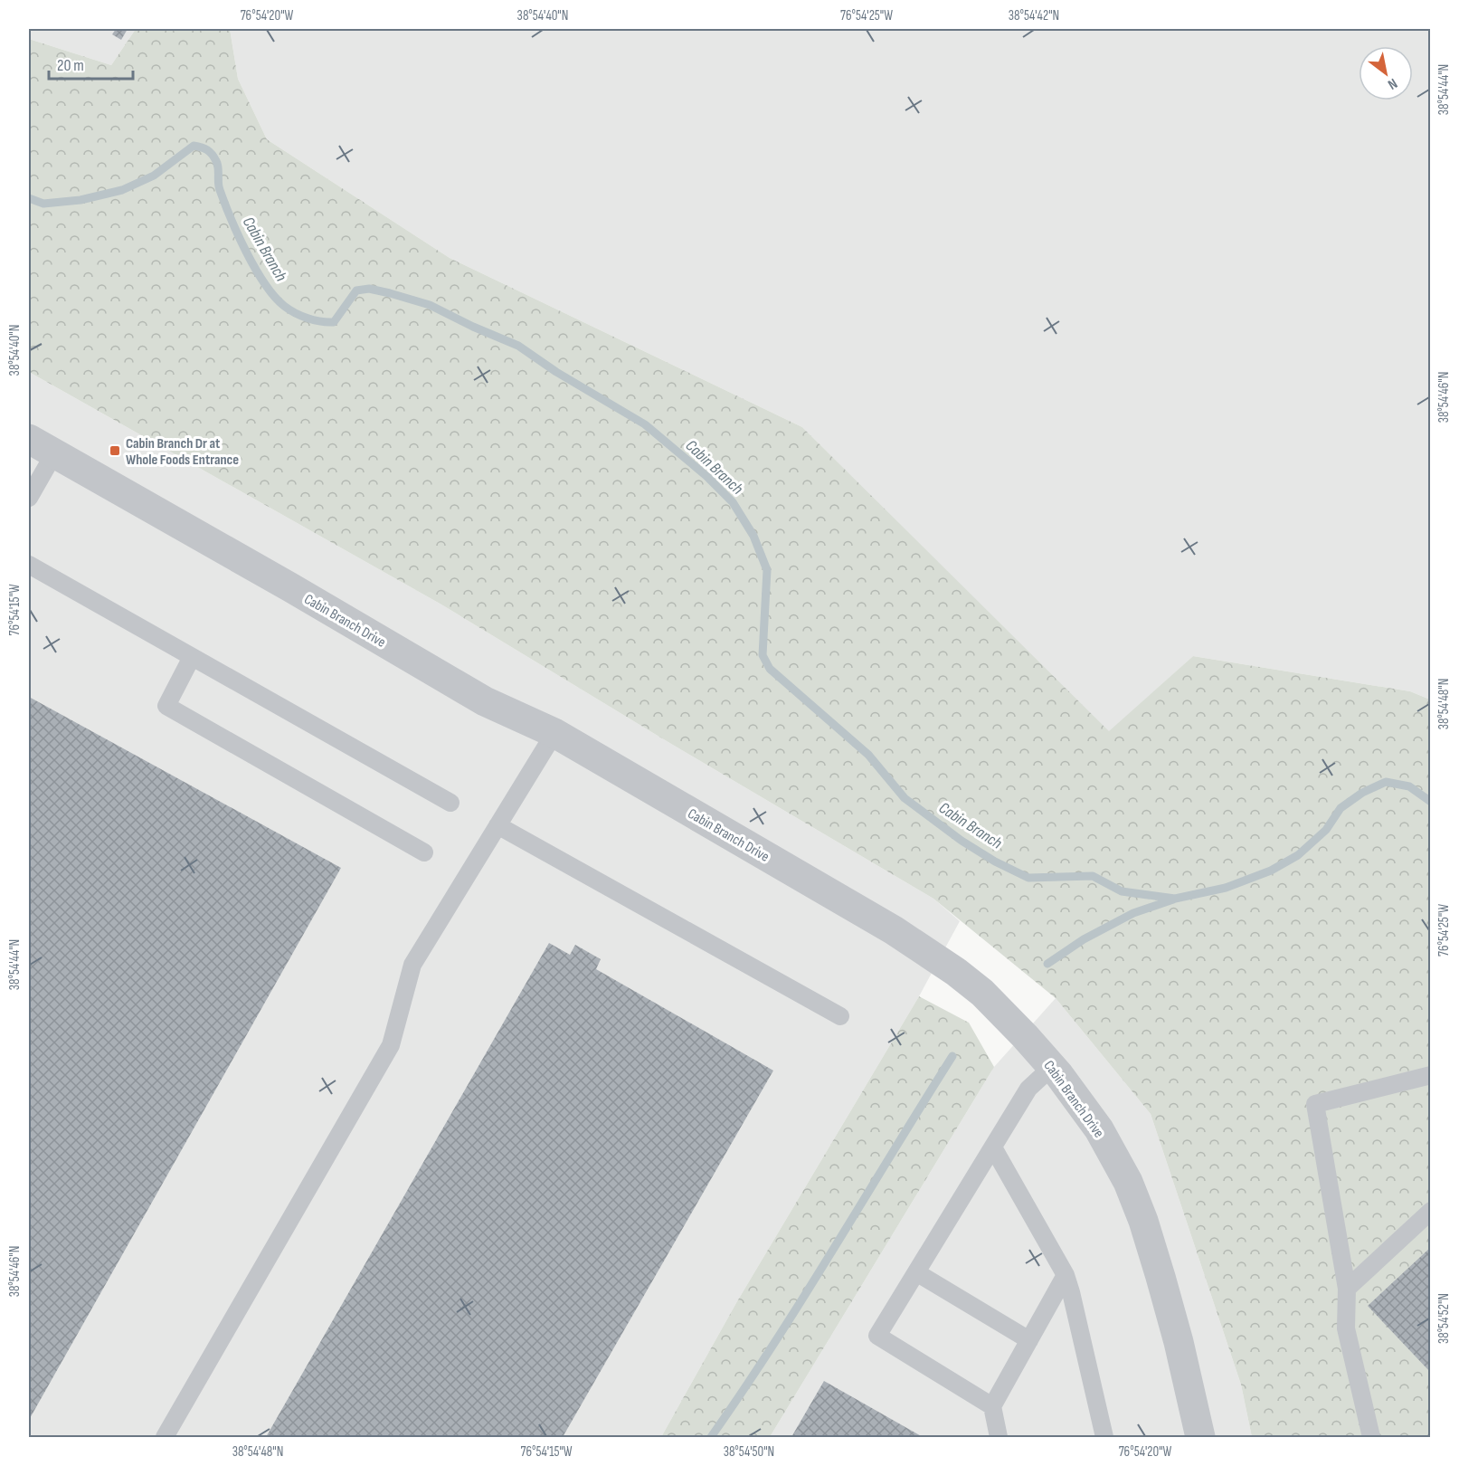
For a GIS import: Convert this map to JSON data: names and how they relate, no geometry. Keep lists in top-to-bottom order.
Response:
{
  "streets": {
    "street": ["Cabin Branch Drive"]
  },
  "water": ["Cabin Branch"],
  "places": {
    "transit": ["Cabin Branch Dr at Whole Foods Entrance"]
  },
  "scale_bar": "20 m",
  "north": "bottom right",
  "coordinates": [
    "76°54'20\"W",
    "38°54'40\"N",
    "76°54'25\"W",
    "38°54'42\"N",
    "38°54'44\"N",
    "38°54'46\"N",
    "76°54'15\"W",
    "38°54'48\"N",
    "38°54'52\"N",
    "38°54'50\"N"
  ]
}
